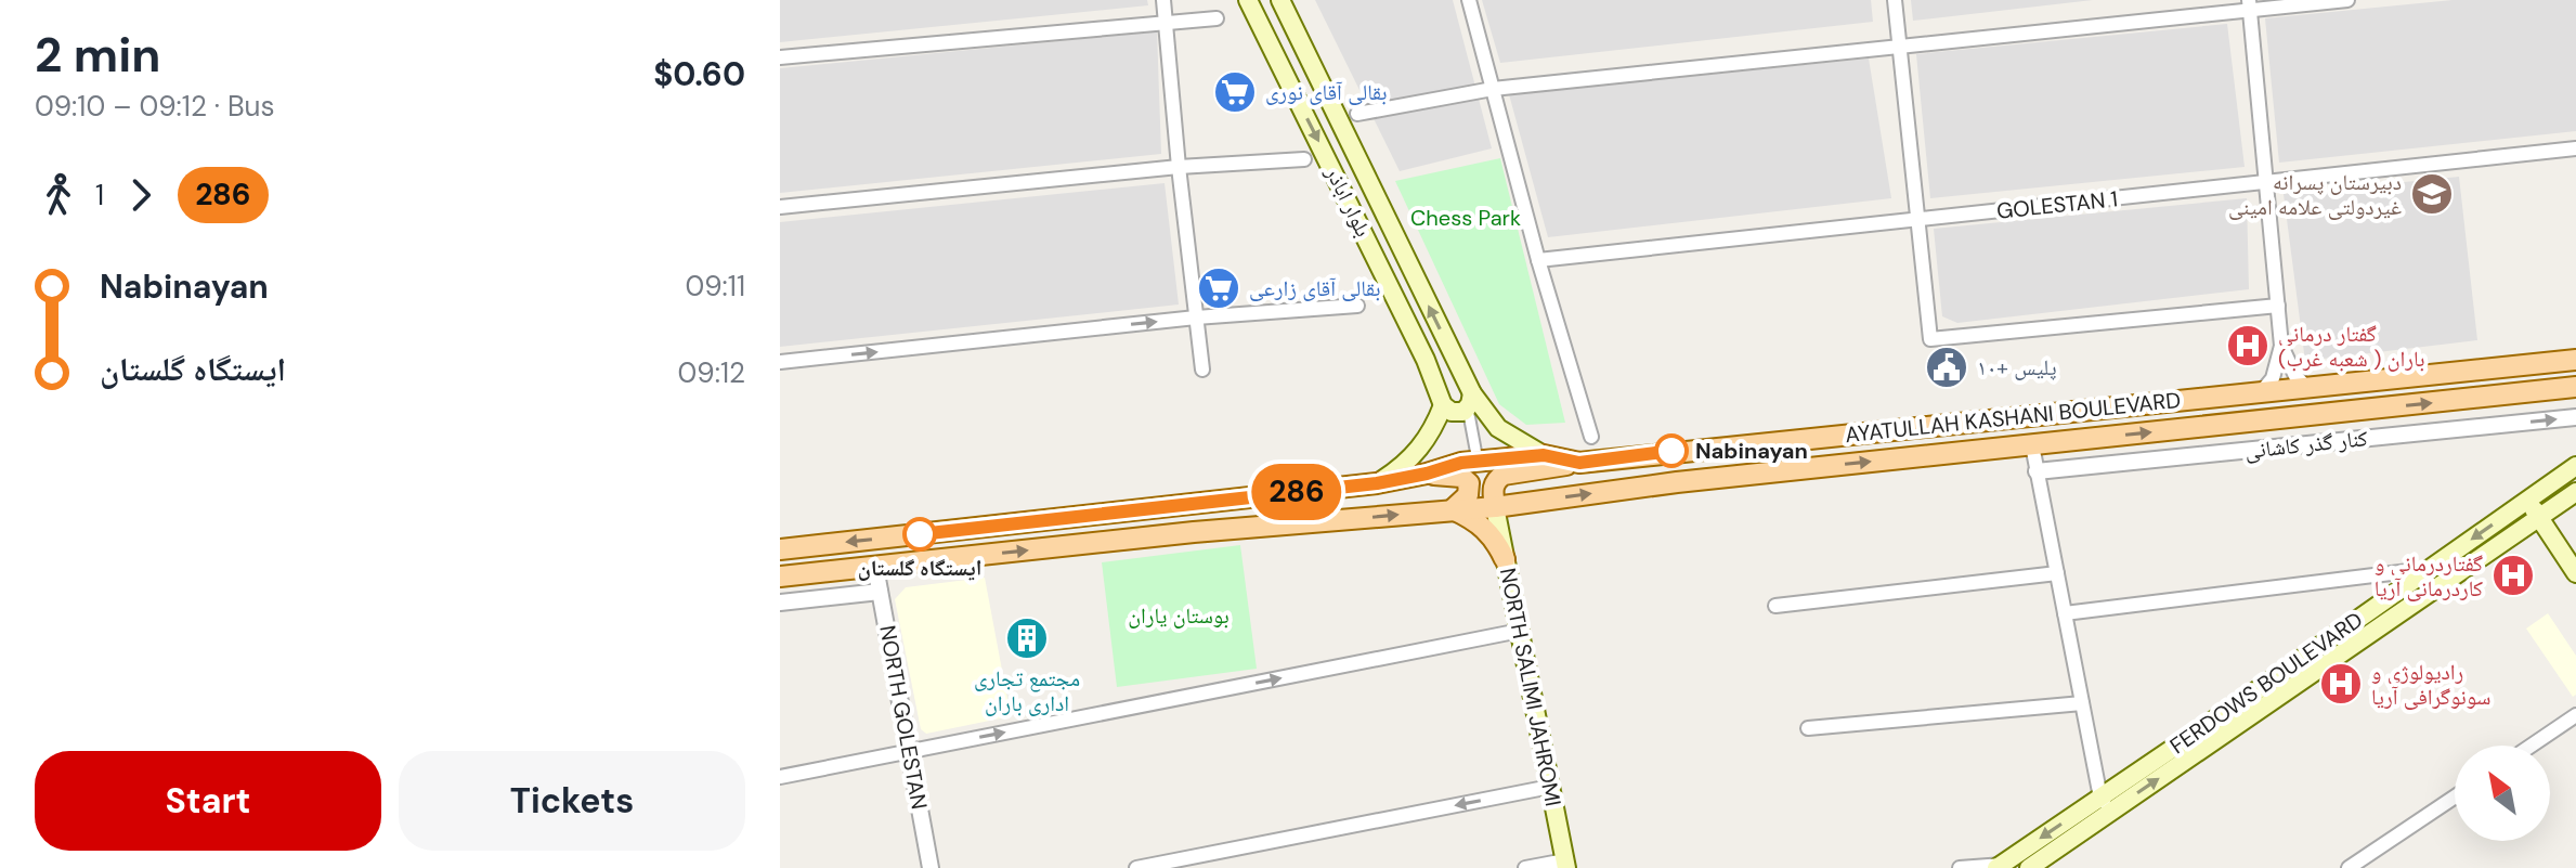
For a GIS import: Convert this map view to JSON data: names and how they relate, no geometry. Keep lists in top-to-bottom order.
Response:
{
  "streets": {
    "main road": [
      "بلوار اباذر",
      "AYATULLAH KASHANI BOULEVARD",
      "FERDOWS BOULEVARD",
      "NORTH SALIMI JAHROMI"
    ],
    "street": ["GOLESTAN 1", "کنار گذر کاشانی", "NORTH GOLESTAN"]
  },
  "crossings": [
    ["بلوار اباذر", "AYATULLAH KASHANI BOULEVARD"],
    ["AYATULLAH KASHANI BOULEVARD", "NORTH SALIMI JAHROMI"],
    ["AYATULLAH KASHANI BOULEVARD", "NORTH GOLESTAN"]
  ],
  "one_way": ["کنار گذر کاشانی"],
  "parks": ["Chess Park", "بوستان یاران"],
  "places": {
    "supermarket": ["بقالی آقای نوری", "بقالی آقای زارعی"],
    "school or university": ["دبیرستان پسرانه غیردولتی علامه امینی"],
    "hospital": ["گفتار درمانی باران ( شعبه غرب)", "گفتاردرمانی و کاردرمانی آریا", "رادیولوژی و سونوگرافی آریا"],
    "public building": ["پلیس +۱۰"],
    "other": ["Nabinayan", "ایستگاه گلستان"],
    "building": ["مجتمع تجاری اداری باران"]
  },
  "lines": ["bus line 286"],
  "north": "top left",
  "page": {
    "heading": ["2 min", "09:10 – 09:12 · Bus", "$0.60"],
    "on_map": "286",
    "legs": ["1", "286"],
    "list": [
      {
        "name": "Nabinayan",
        "value": "09:11"
      },
      {
        "name": "ایستگاه گلستان",
        "value": "09:12"
      }
    ],
    "buttons": ["Start", "Tickets"]
  }
}
